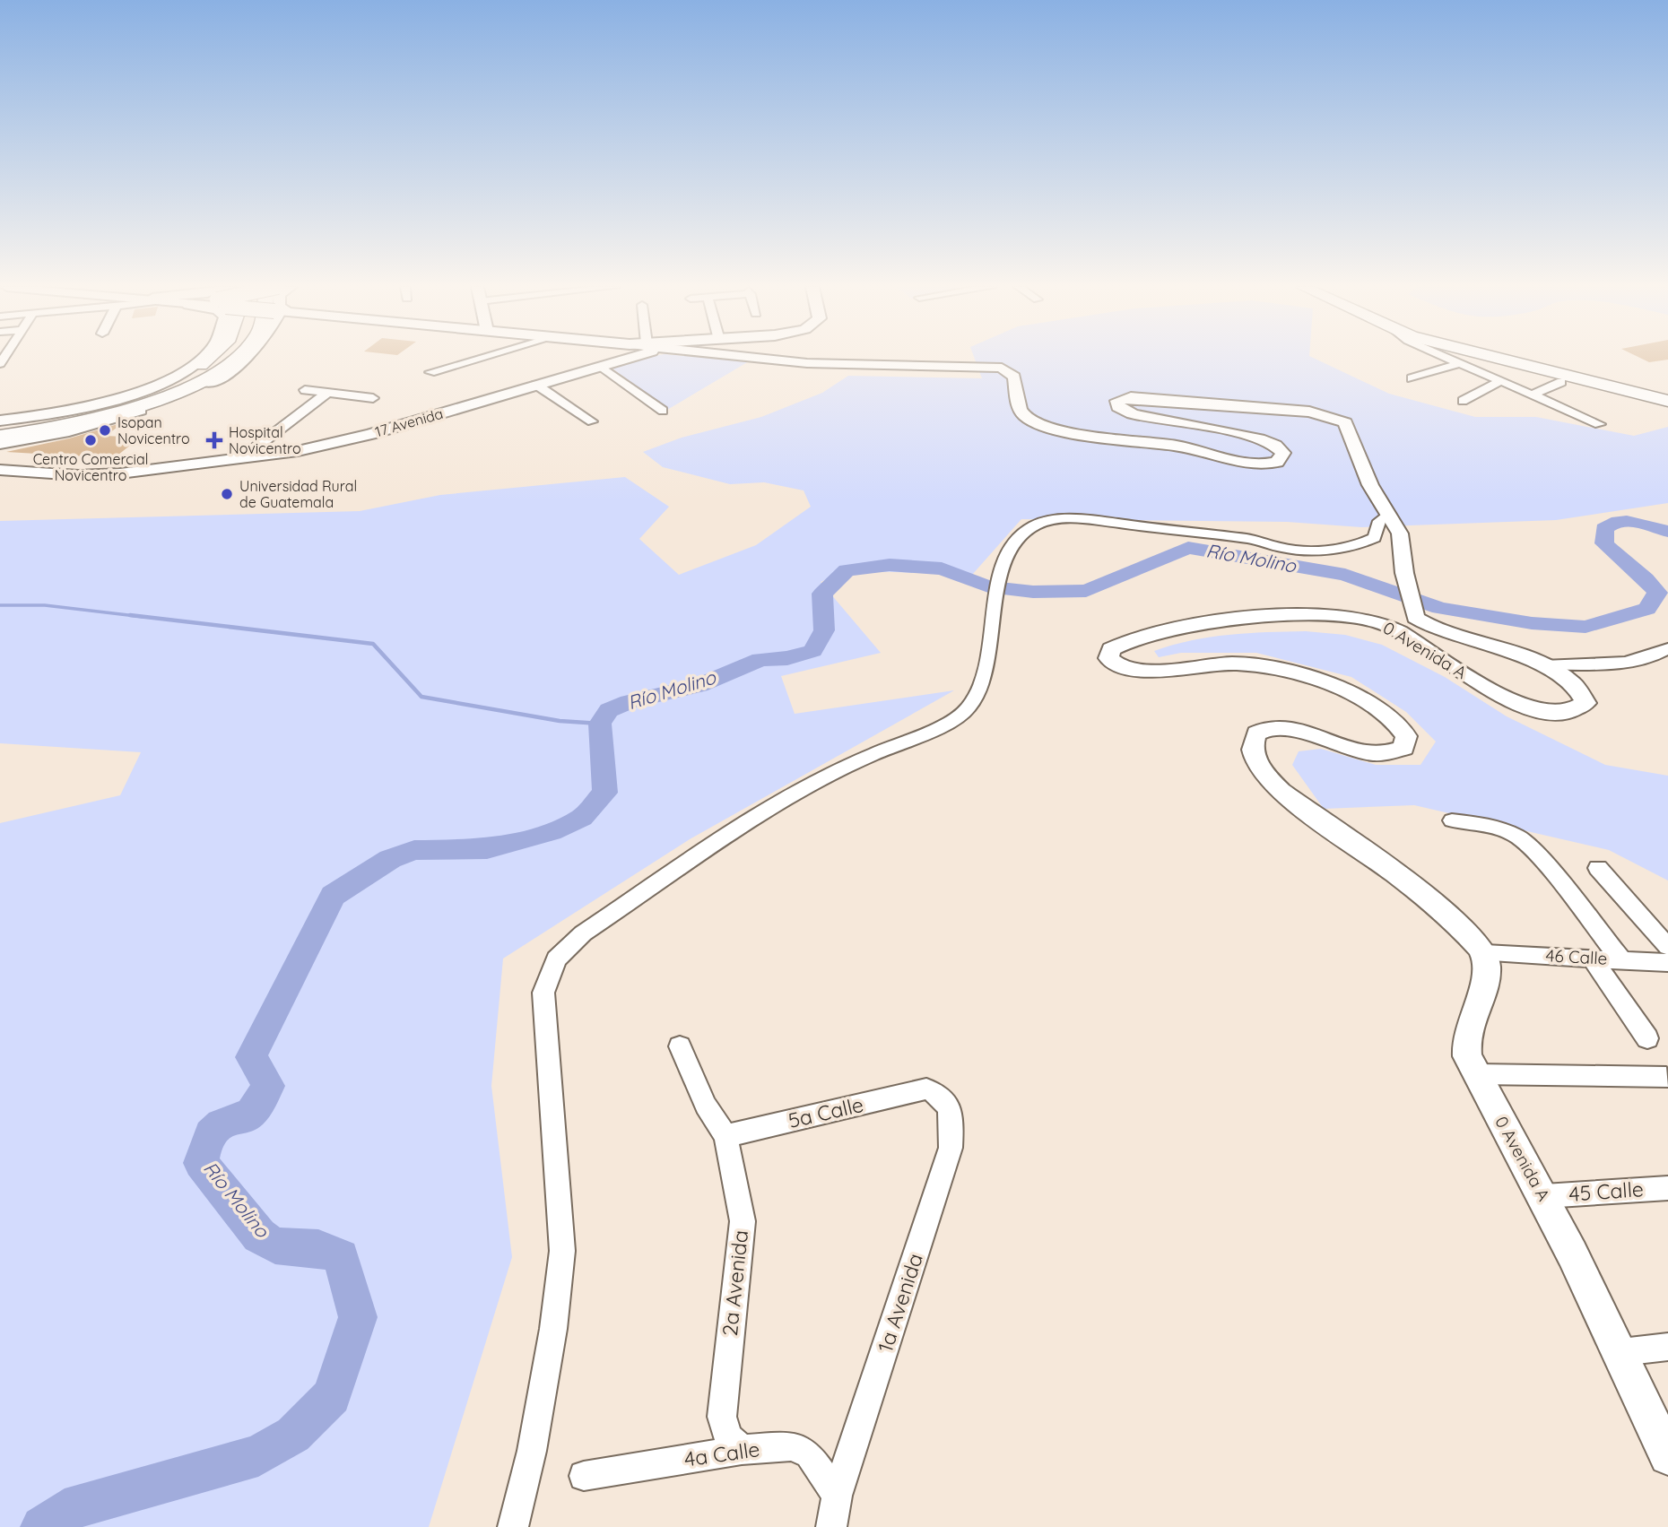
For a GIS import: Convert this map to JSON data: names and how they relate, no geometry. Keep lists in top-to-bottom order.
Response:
{
  "streets": {
    "street": [
      "17 Avenida",
      "0 Avenida A",
      "46 Calle",
      "5a Calle",
      "45 Calle",
      "2a Avenida",
      "1a Avenida",
      "4a Calle"
    ]
  },
  "crossings": [
    ["0 Avenida A", "46 Calle"],
    ["0 Avenida A", "45 Calle"],
    ["5a Calle", "2a Avenida"],
    ["5a Calle", "1a Avenida"],
    ["2a Avenida", "4a Calle"],
    ["1a Avenida", "4a Calle"]
  ],
  "water": ["Río Molino"],
  "places": {
    "other": ["Isopan Novicentro", "Centro Comercial Novicentro", "Universidad Rural de Guatemala"],
    "health": ["Hospital Novicentro"]
  }
}
